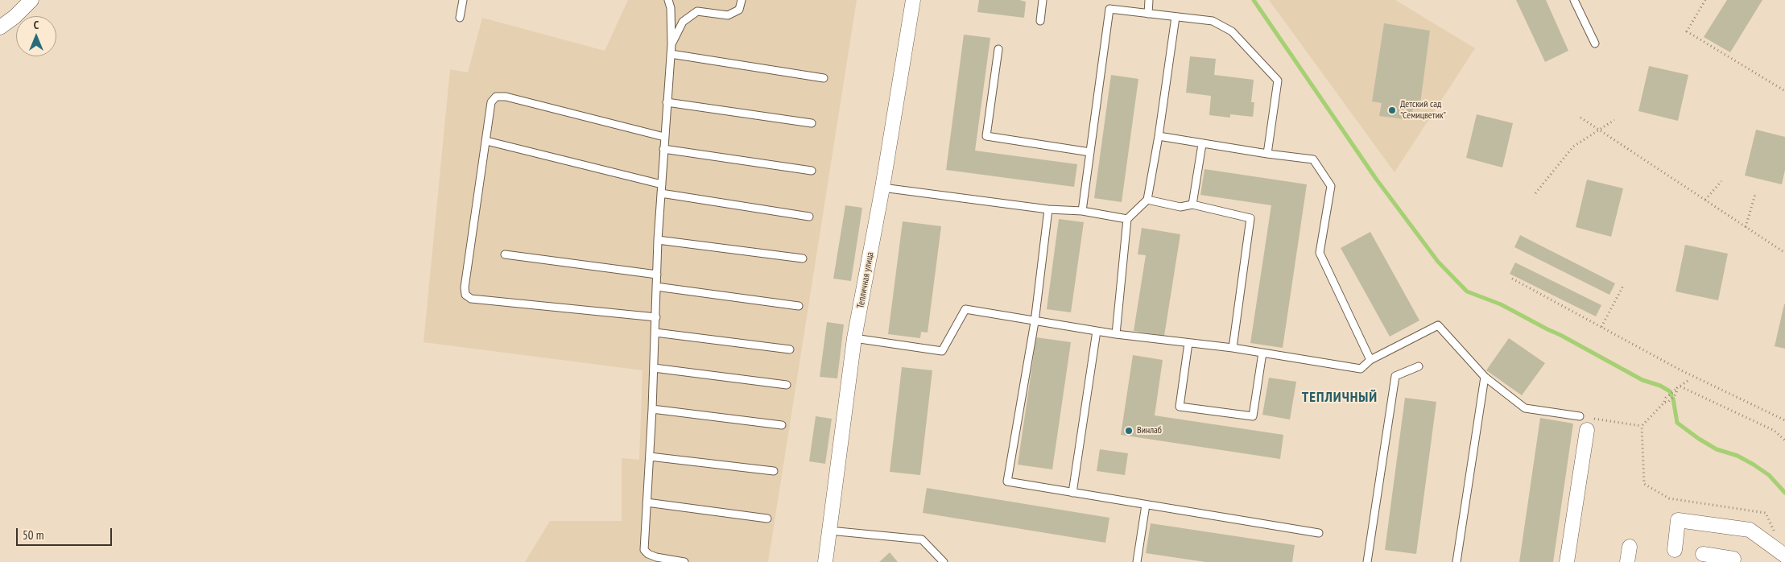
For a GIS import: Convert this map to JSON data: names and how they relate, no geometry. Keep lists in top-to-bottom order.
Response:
{
  "streets": {
    "street": ["Тепличная улица"]
  },
  "districts": ["ТЕПЛИЧНЫЙ"],
  "places": ["Детский сад \"Семицветик\"", "Винлаб"],
  "scale_bar": "50 m",
  "north": "top"
}
